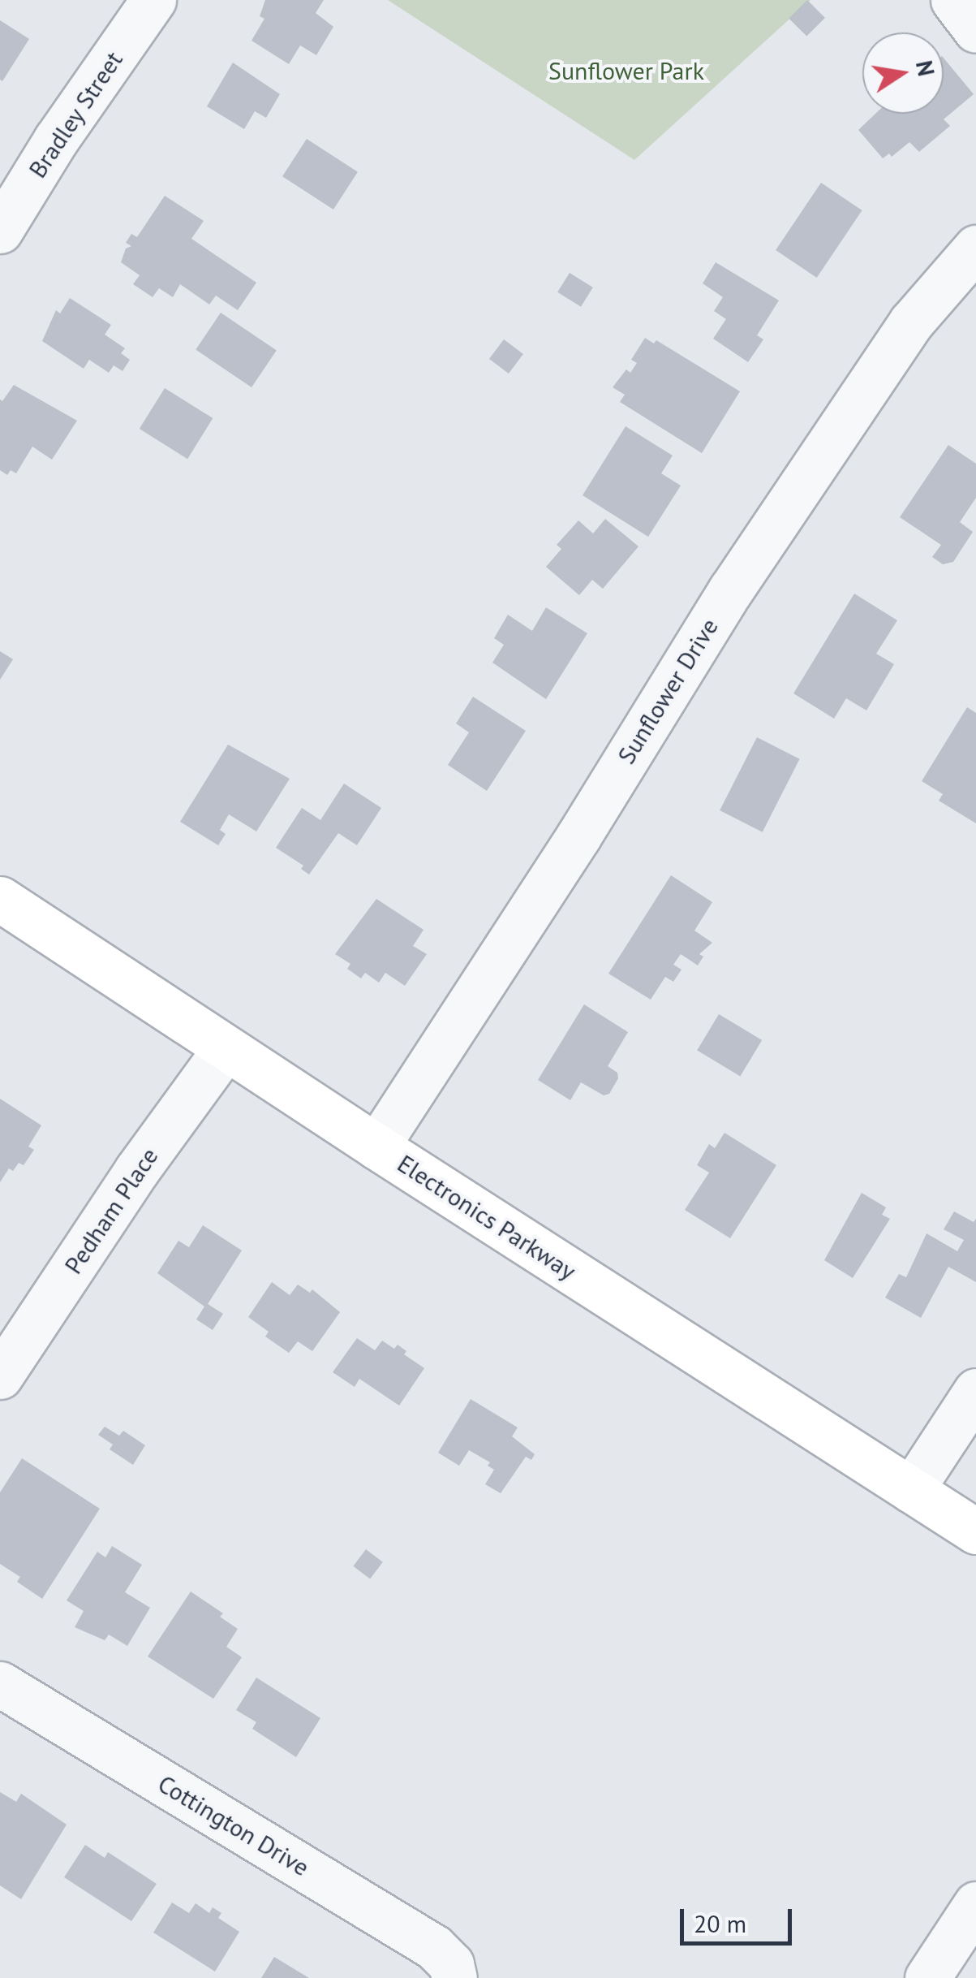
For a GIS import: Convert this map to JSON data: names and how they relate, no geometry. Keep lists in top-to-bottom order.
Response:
{
  "streets": {
    "main road": ["Electronics Parkway"],
    "street": [
      "Bradley Street",
      "Sunflower Drive",
      "Pedham Place",
      "Cottington Drive"
    ]
  },
  "crossings": [
    ["Sunflower Drive", "Electronics Parkway"],
    ["Pedham Place", "Electronics Parkway"]
  ],
  "parks": ["Sunflower Park"],
  "scale_bar": "20 m",
  "north": "right"
}
